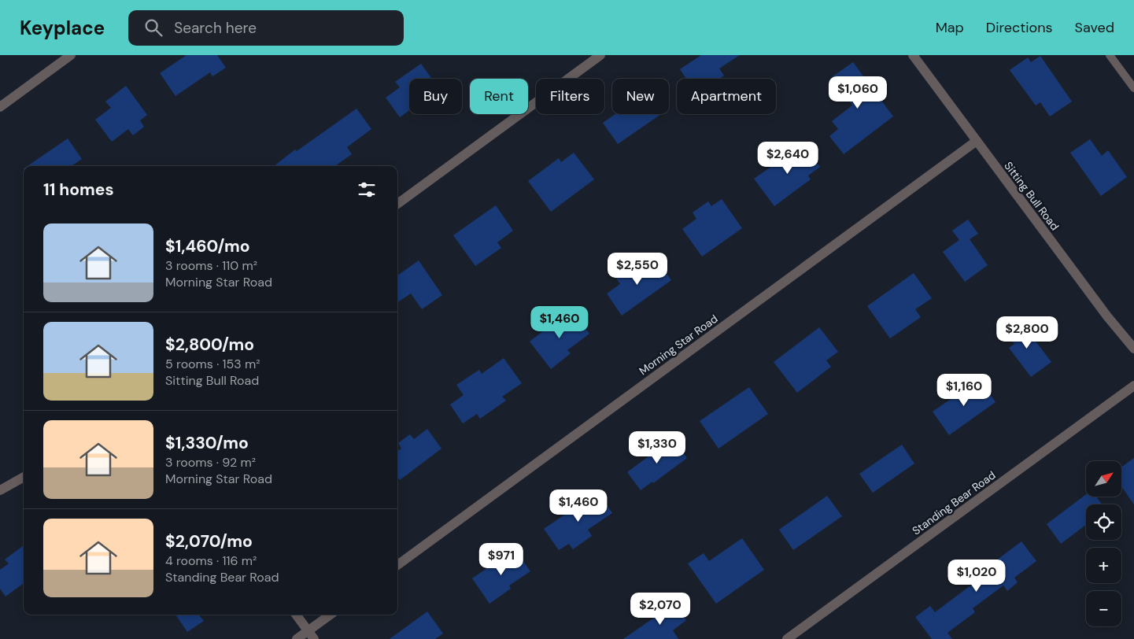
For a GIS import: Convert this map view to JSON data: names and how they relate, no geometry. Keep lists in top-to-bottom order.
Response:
{
  "streets": {
    "street": ["Sitting Bull Road", "Morning Star Road", "Standing Bear Road"]
  },
  "crossings": [
    ["Sitting Bull Road", "Morning Star Road"]
  ],
  "north": "top right",
  "page": {
    "header": "Keyplace",
    "search": "Search here",
    "nav": ["Map", "Directions", "Saved"],
    "price": [
      "$1,060",
      "$2,640",
      "$2,550",
      "$1,460",
      "$2,800",
      "$1,160",
      "$1,330",
      "$1,460",
      "$971",
      "$1,020",
      "$2,070"
    ],
    "chip": [
      "Buy",
      "Rent",
      "Filters",
      "New",
      "Apartment"
    ],
    "heading": "11 homes",
    "list": [
      {
        "name": "$1,460/mo",
        "note": "3 rooms · 110 m² · Morning Star Road"
      },
      {
        "name": "$2,800/mo",
        "note": "5 rooms · 153 m² · Sitting Bull Road"
      },
      {
        "name": "$1,330/mo",
        "note": "3 rooms · 92 m² · Morning Star Road"
      },
      {
        "name": "$2,070/mo",
        "note": "4 rooms · 116 m² · Standing Bear Road"
      }
    ],
    "map_buttons": ["+", "−"]
  }
}
